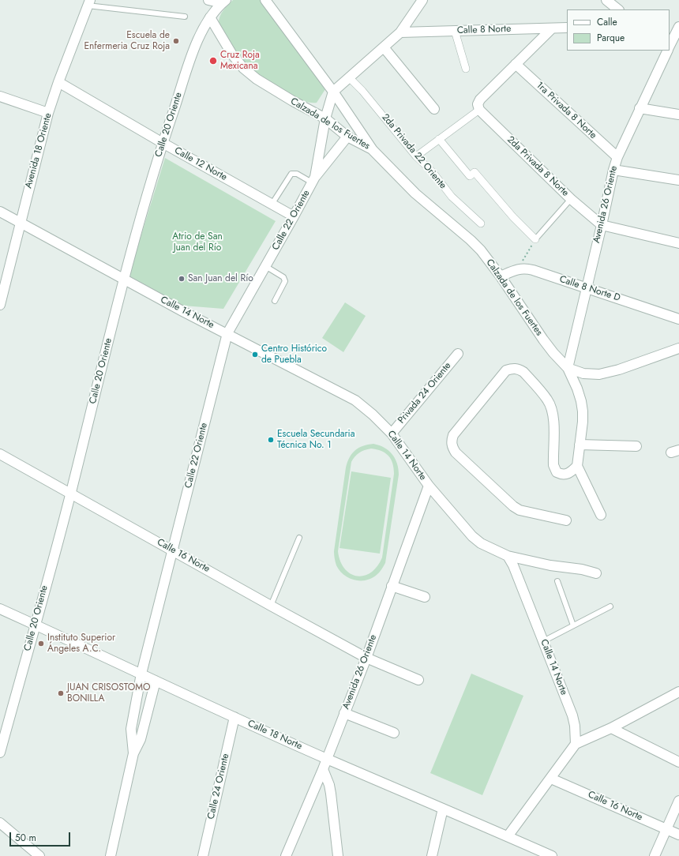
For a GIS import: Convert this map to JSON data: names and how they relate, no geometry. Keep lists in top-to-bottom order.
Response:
{
  "streets": {
    "street": [
      "Calle 8 Norte",
      "1ra Privada 8 Norte",
      "Calzada de los Fuertes",
      "Calle 20 Oriente",
      "Avenida 18 Oriente",
      "2da Privada 22 Oriente",
      "Calle 12 Norte",
      "2da Privada 8 Norte",
      "Avenida 26 Oriente",
      "Calle 22 Oriente",
      "Calle 8 Norte D",
      "Calle 14 Norte",
      "Privada 24 Oriente",
      "Calle 16 Norte",
      "Calle 18 Norte",
      "Calle 24 Oriente"
    ]
  },
  "crossings": [
    ["1ra Privada 8 Norte", "Avenida 26 Oriente"],
    ["Calzada de los Fuertes", "Calle 20 Oriente"],
    ["Calzada de los Fuertes", "Avenida 26 Oriente"],
    ["Calzada de los Fuertes", "Calle 22 Oriente"],
    ["Calle 20 Oriente", "Calle 12 Norte"],
    ["Calle 20 Oriente", "Calle 14 Norte"],
    ["Calle 20 Oriente", "Calle 16 Norte"],
    ["Calle 20 Oriente", "Calle 18 Norte"],
    ["Avenida 18 Oriente", "Calle 12 Norte"],
    ["Avenida 18 Oriente", "Calle 14 Norte"],
    ["Calle 12 Norte", "Calle 22 Oriente"],
    ["2da Privada 8 Norte", "Avenida 26 Oriente"],
    ["Avenida 26 Oriente", "Calle 8 Norte D"],
    ["Avenida 26 Oriente", "Calle 14 Norte"],
    ["Avenida 26 Oriente", "Calle 16 Norte"],
    ["Avenida 26 Oriente", "Calle 18 Norte"],
    ["Calle 22 Oriente", "Calle 14 Norte"],
    ["Calle 22 Oriente", "Calle 16 Norte"],
    ["Calle 22 Oriente", "Calle 18 Norte"],
    ["Calle 14 Norte", "Privada 24 Oriente"],
    ["Calle 18 Norte", "Calle 24 Oriente"]
  ],
  "parks": ["Atrio de San Juan del Río"],
  "places": [
    "Escuela de Enfermeria Cruz Roja",
    "Cruz Roja Mexicana",
    "San Juan del Río",
    "Centro Histórico de Puebla",
    "Escuela Secundaria Técnica No. 1",
    "Instituto Superior Ángeles A.C.",
    "JUAN CRISOSTOMO BONILLA"
  ],
  "legend": ["Calle", "Parque"],
  "scale_bar": "50 m"
}
